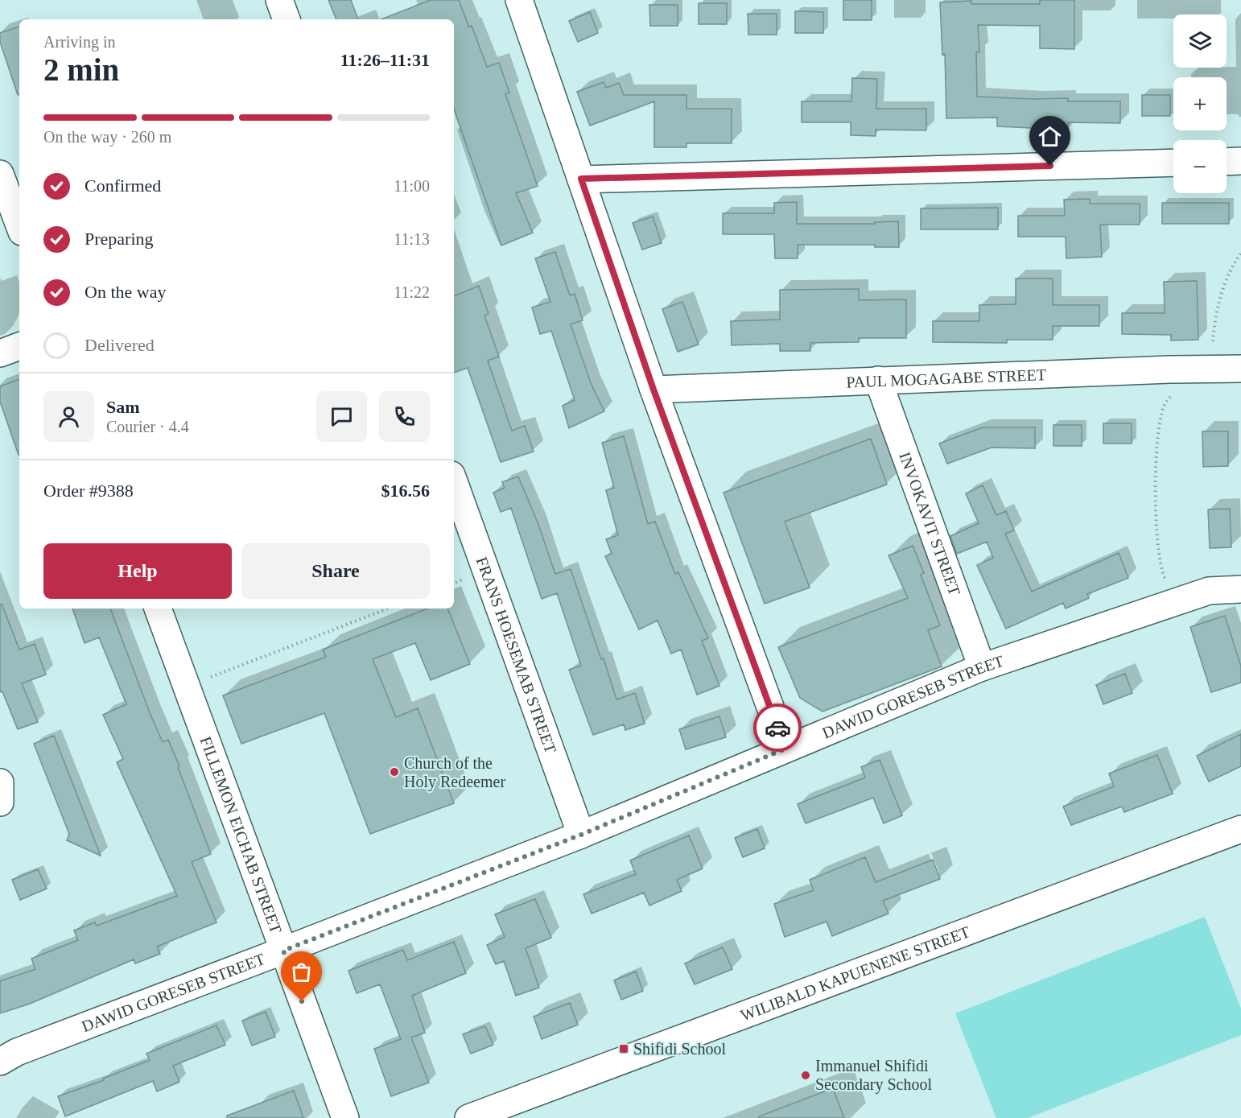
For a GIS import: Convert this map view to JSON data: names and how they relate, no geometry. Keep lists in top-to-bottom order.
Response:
{
  "streets": {
    "street": [
      "PAUL MOGAGABE STREET",
      "INVOKAVIT STREET",
      "FRANS HOESEMAB STREET",
      "DAWID GORESEB STREET",
      "FILLEMON EICHAB STREET",
      "WILIBALD KAPUENENE STREET"
    ]
  },
  "crossings": [
    ["PAUL MOGAGABE STREET", "INVOKAVIT STREET"],
    ["INVOKAVIT STREET", "DAWID GORESEB STREET"],
    ["FRANS HOESEMAB STREET", "DAWID GORESEB STREET"],
    ["DAWID GORESEB STREET", "FILLEMON EICHAB STREET"]
  ],
  "places": {
    "other": ["Church of the Holy Redeemer", "Immanuel Shifidi Secondary School"],
    "transit": ["Shifidi School"]
  },
  "page": {
    "map_buttons": ["+", "−"],
    "heading": ["2 min", "Arriving in", "11:26–11:31"],
    "panel": [
      "Sam",
      "Courier · 4.4",
      "Order #9388",
      "$16.56"
    ],
    "bar": "On the way · 260 m",
    "list": [
      ["Confirmed", "11:00"],
      ["Preparing", "11:13"],
      ["On the way", "11:22"],
      "Delivered"
    ],
    "buttons": ["Help", "Share"]
  }
}
